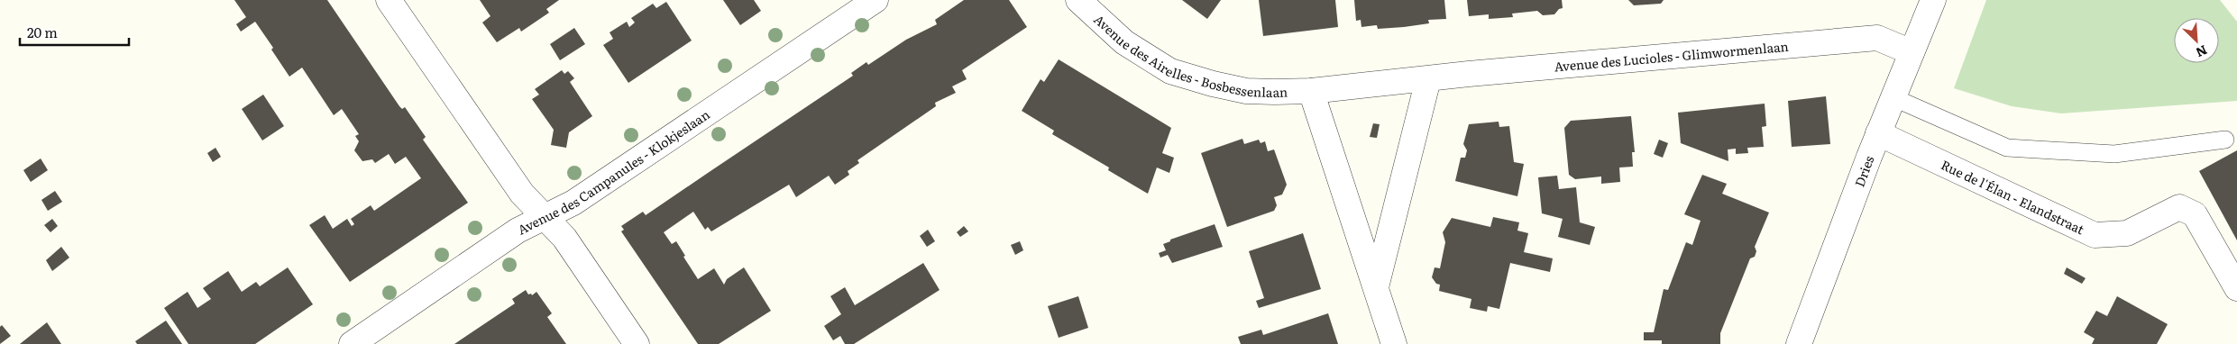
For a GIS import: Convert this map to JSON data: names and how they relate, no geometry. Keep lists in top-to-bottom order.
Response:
{
  "streets": {
    "street": [
      "Avenue des Airelles - Bosbessenlaan",
      "Avenue des Lucioles - Glimwormenlaan",
      "Avenue des Campanules - Klokjeslaan",
      "Dries",
      "Rue de l'Élan - Elandstraat"
    ]
  },
  "crossings": [
    ["Avenue des Airelles - Bosbessenlaan", "Avenue des Lucioles - Glimwormenlaan"],
    ["Avenue des Lucioles - Glimwormenlaan", "Dries"],
    ["Dries", "Rue de l'Élan - Elandstraat"]
  ],
  "scale_bar": "20 m",
  "north": "bottom right"
}
